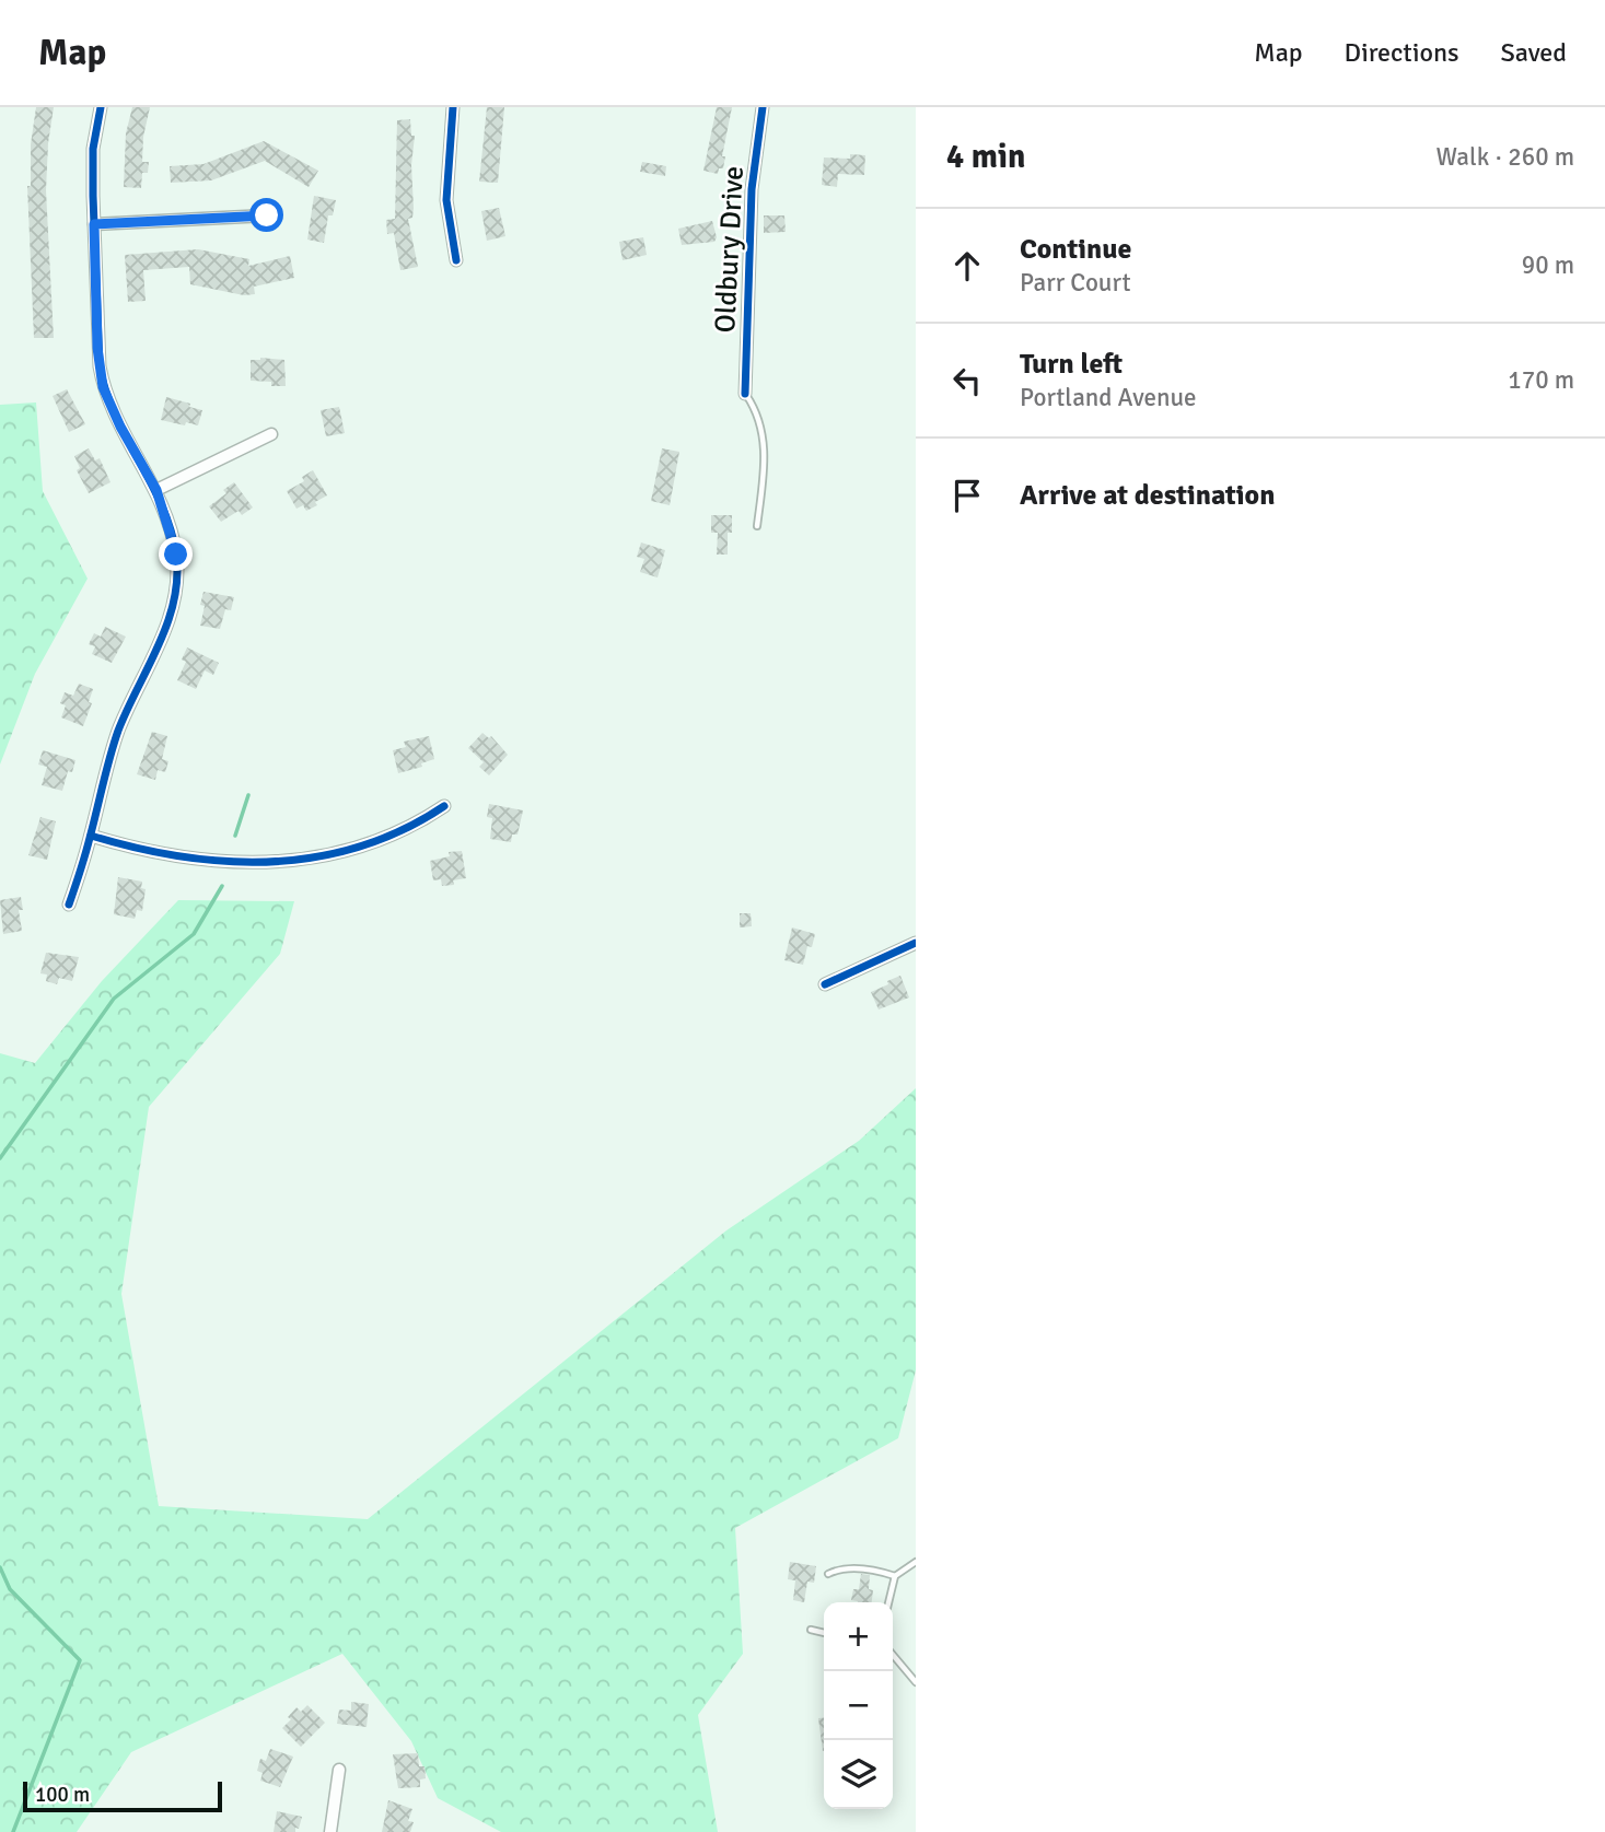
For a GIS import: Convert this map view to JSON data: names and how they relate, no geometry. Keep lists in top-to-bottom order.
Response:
{
  "streets": {
    "street": ["Oldbury Drive"]
  },
  "scale_bar": "100 m",
  "page": {
    "header": "Map",
    "nav": ["Map", "Directions", "Saved"],
    "heading": ["4 min", "Walk · 260 m"],
    "list": [
      ["Continue", "Parr Court", "90 m"],
      ["Turn left", "Portland Avenue", "170 m"],
      "Arrive at destination"
    ],
    "map_buttons": ["+", "−"],
    "scale": "100 m"
  }
}
